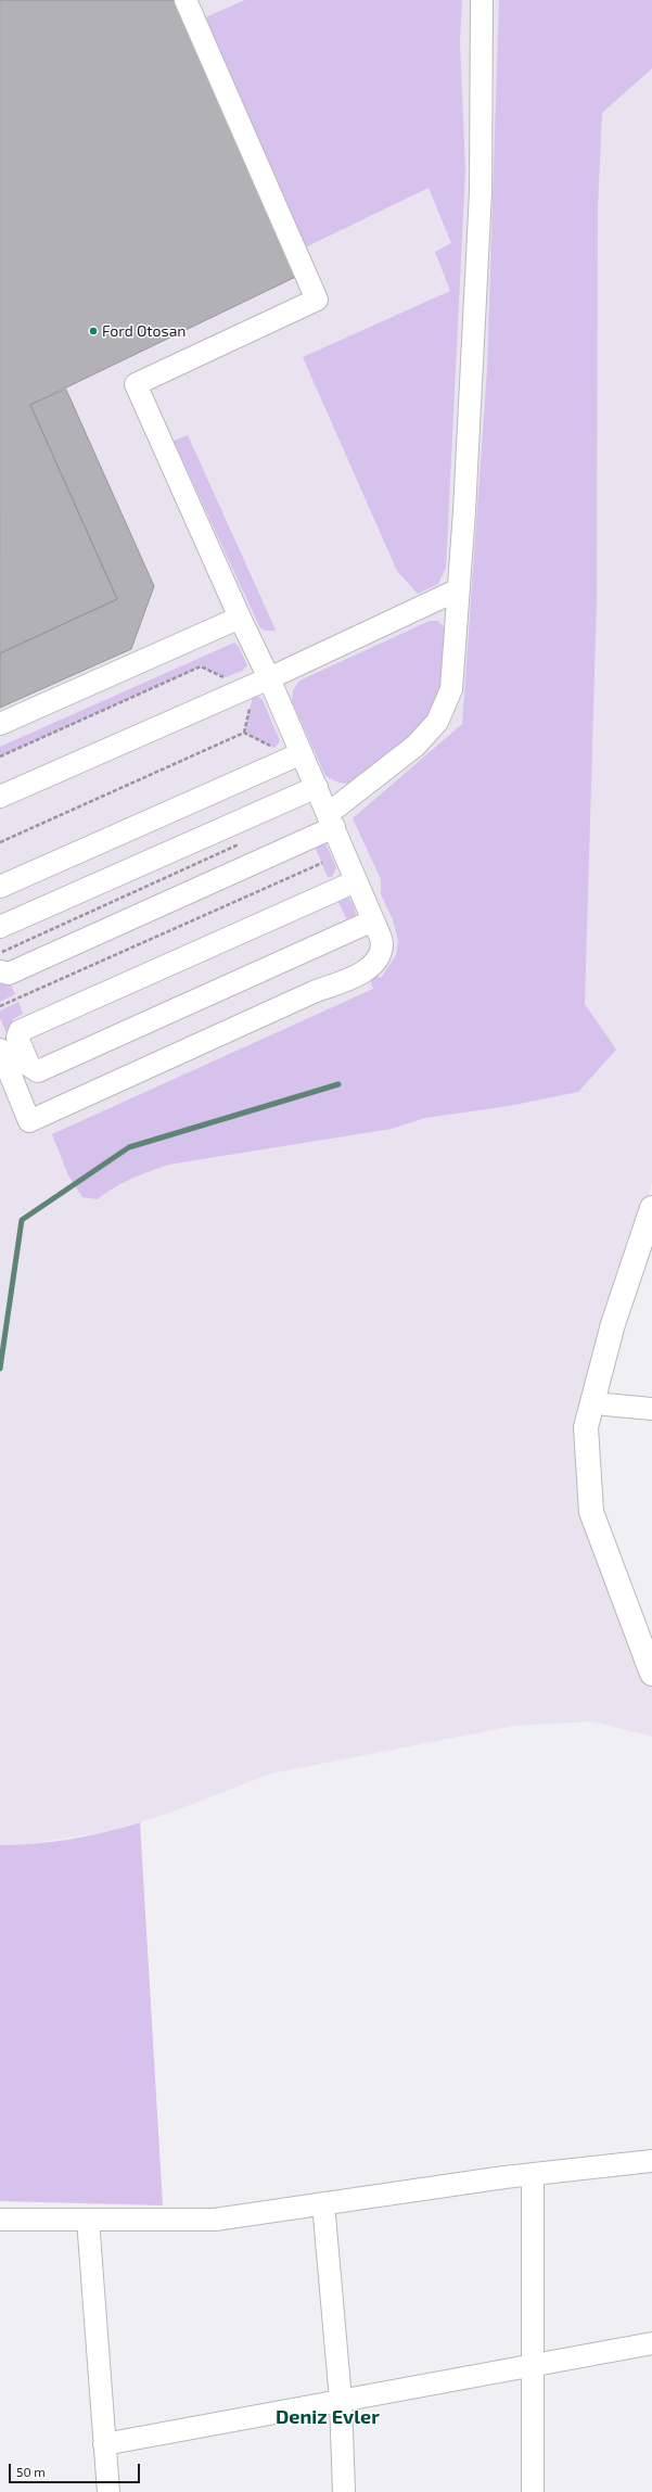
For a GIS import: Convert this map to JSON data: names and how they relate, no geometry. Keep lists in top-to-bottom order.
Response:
{
  "districts": ["Deniz Evler"],
  "places": ["Ford Otosan"],
  "scale_bar": "50 m"
}
